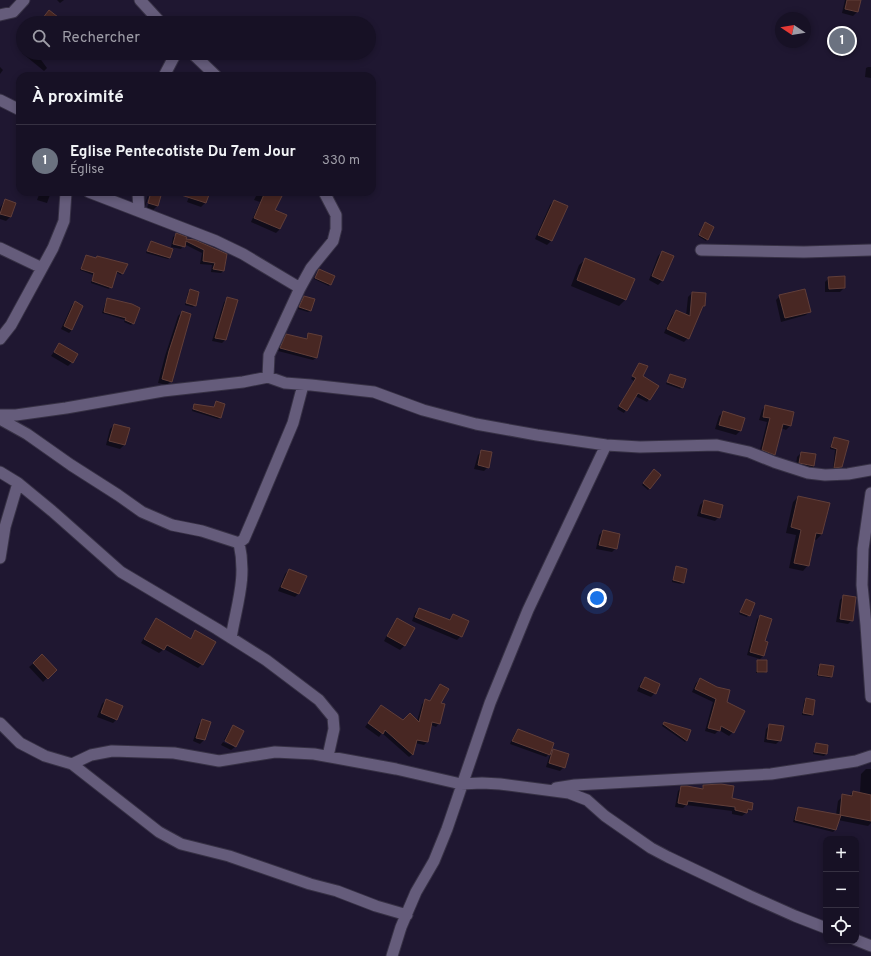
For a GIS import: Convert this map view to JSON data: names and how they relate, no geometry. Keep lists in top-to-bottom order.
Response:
{
  "north": "left",
  "page": {
    "search": "Rechercher",
    "pins": "1",
    "heading": "À proximité",
    "list": [
      {
        "mark": "1",
        "name": "Eglise Pentecotiste Du 7em Jour",
        "note": "Église",
        "value": "330 m"
      }
    ],
    "map_buttons": ["+", "−"]
  }
}
